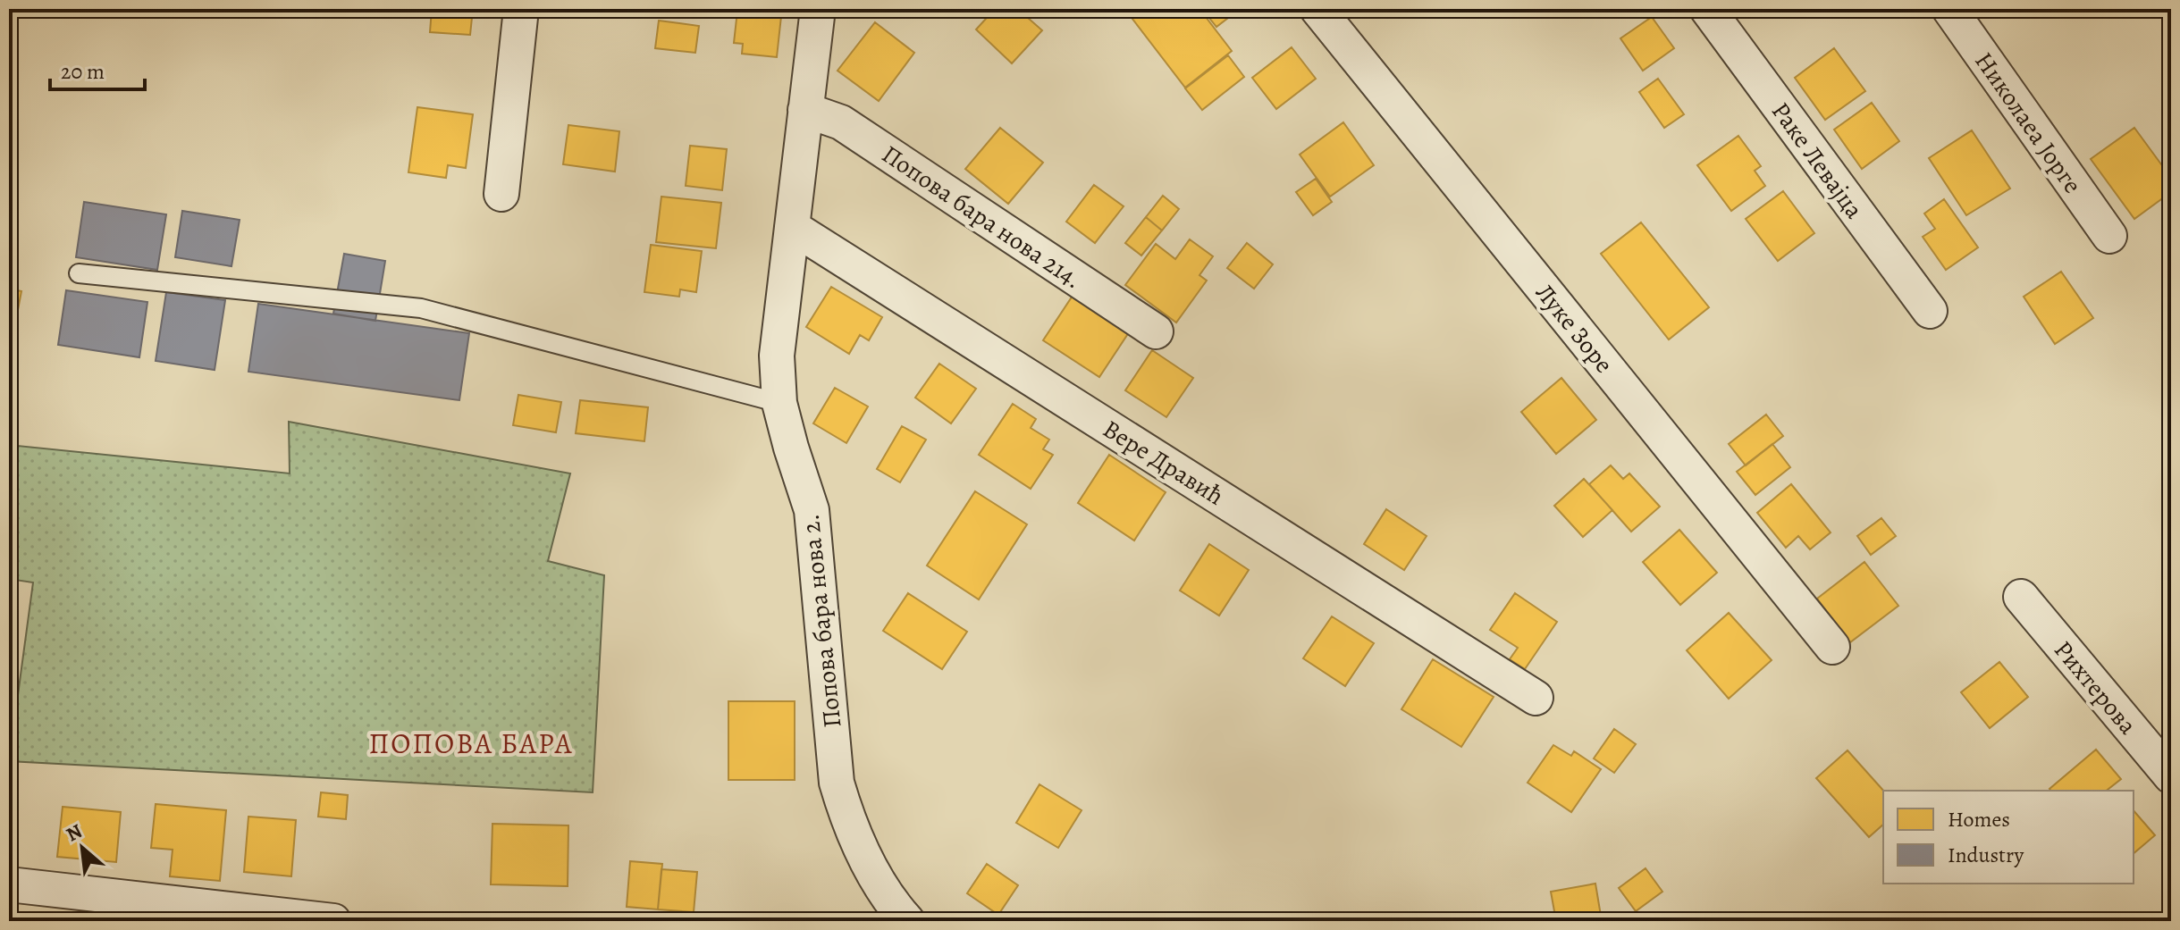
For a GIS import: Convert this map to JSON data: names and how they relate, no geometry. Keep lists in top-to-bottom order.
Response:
{
  "streets": {
    "street": [
      "Николаеа Јорге",
      "Раке Левајца",
      "Попова бара нова 214.",
      "Луке Зоре",
      "Вере Дравић",
      "Попова бара нова 2.",
      "Рихтерова"
    ]
  },
  "crossings": [
    ["Попова бара нова 214.", "Попова бара нова 2."],
    ["Вере Дравић", "Попова бара нова 2."]
  ],
  "districts": ["ПОПОВА БАРА"],
  "legend": ["Homes", "Industry"],
  "scale_bar": "20 m",
  "north": "top left"
}
